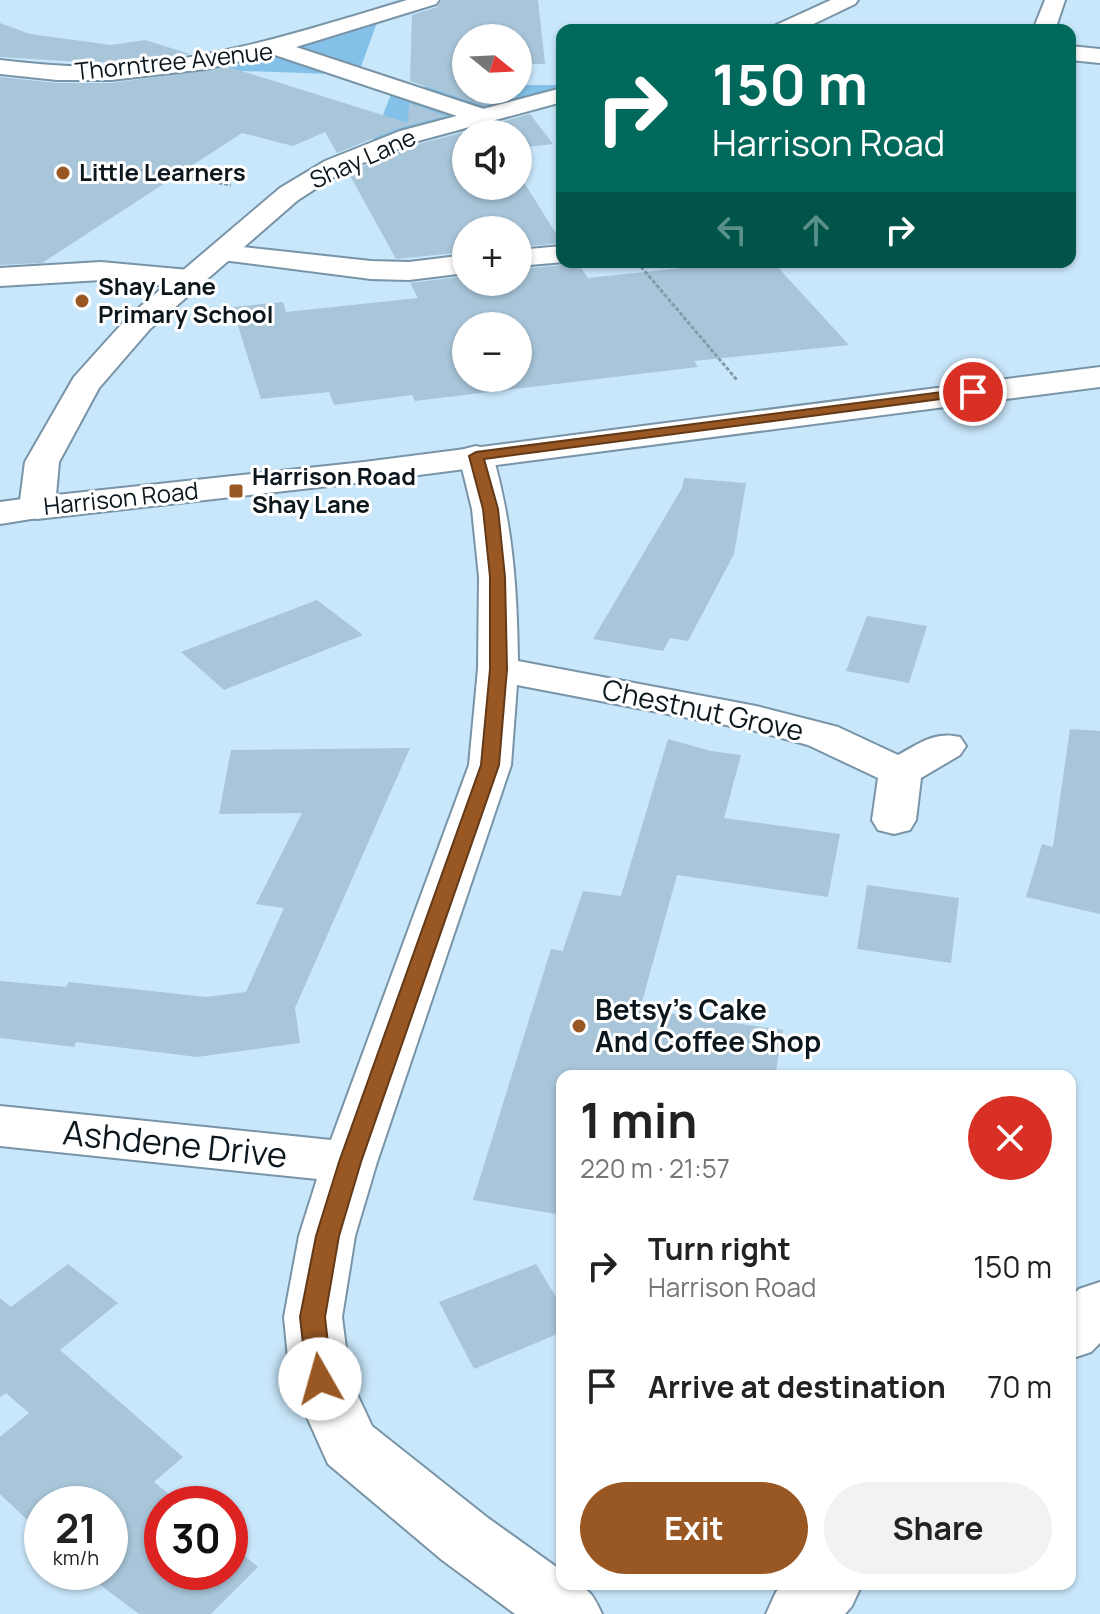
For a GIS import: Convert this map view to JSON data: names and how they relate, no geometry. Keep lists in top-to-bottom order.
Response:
{
  "streets": {
    "street": [
      "Thorntree Avenue",
      "Shay Lane",
      "Harrison Road",
      "Chestnut Grove",
      "Ashdene Drive"
    ]
  },
  "crossings": [
    ["Thorntree Avenue", "Shay Lane"],
    ["Shay Lane", "Harrison Road"]
  ],
  "places": {
    "other": ["Little Learners", "Shay Lane Primary School", "Betsy's Cake And Coffee Shop"],
    "transit": ["Harrison Road Shay Lane"]
  },
  "north": "right",
  "page": {
    "map_buttons": ["+", "−"],
    "turn": ["150 m", "Harrison Road"],
    "heading": ["1 min", "220 m · 21:57"],
    "list": [
      {
        "name": "Turn right",
        "note": "Harrison Road",
        "value": "150 m"
      },
      {
        "name": "Arrive at destination",
        "value": "70 m"
      }
    ],
    "buttons": ["Exit", "Share"],
    "speed": "21 km/h",
    "limit": "30"
  }
}
